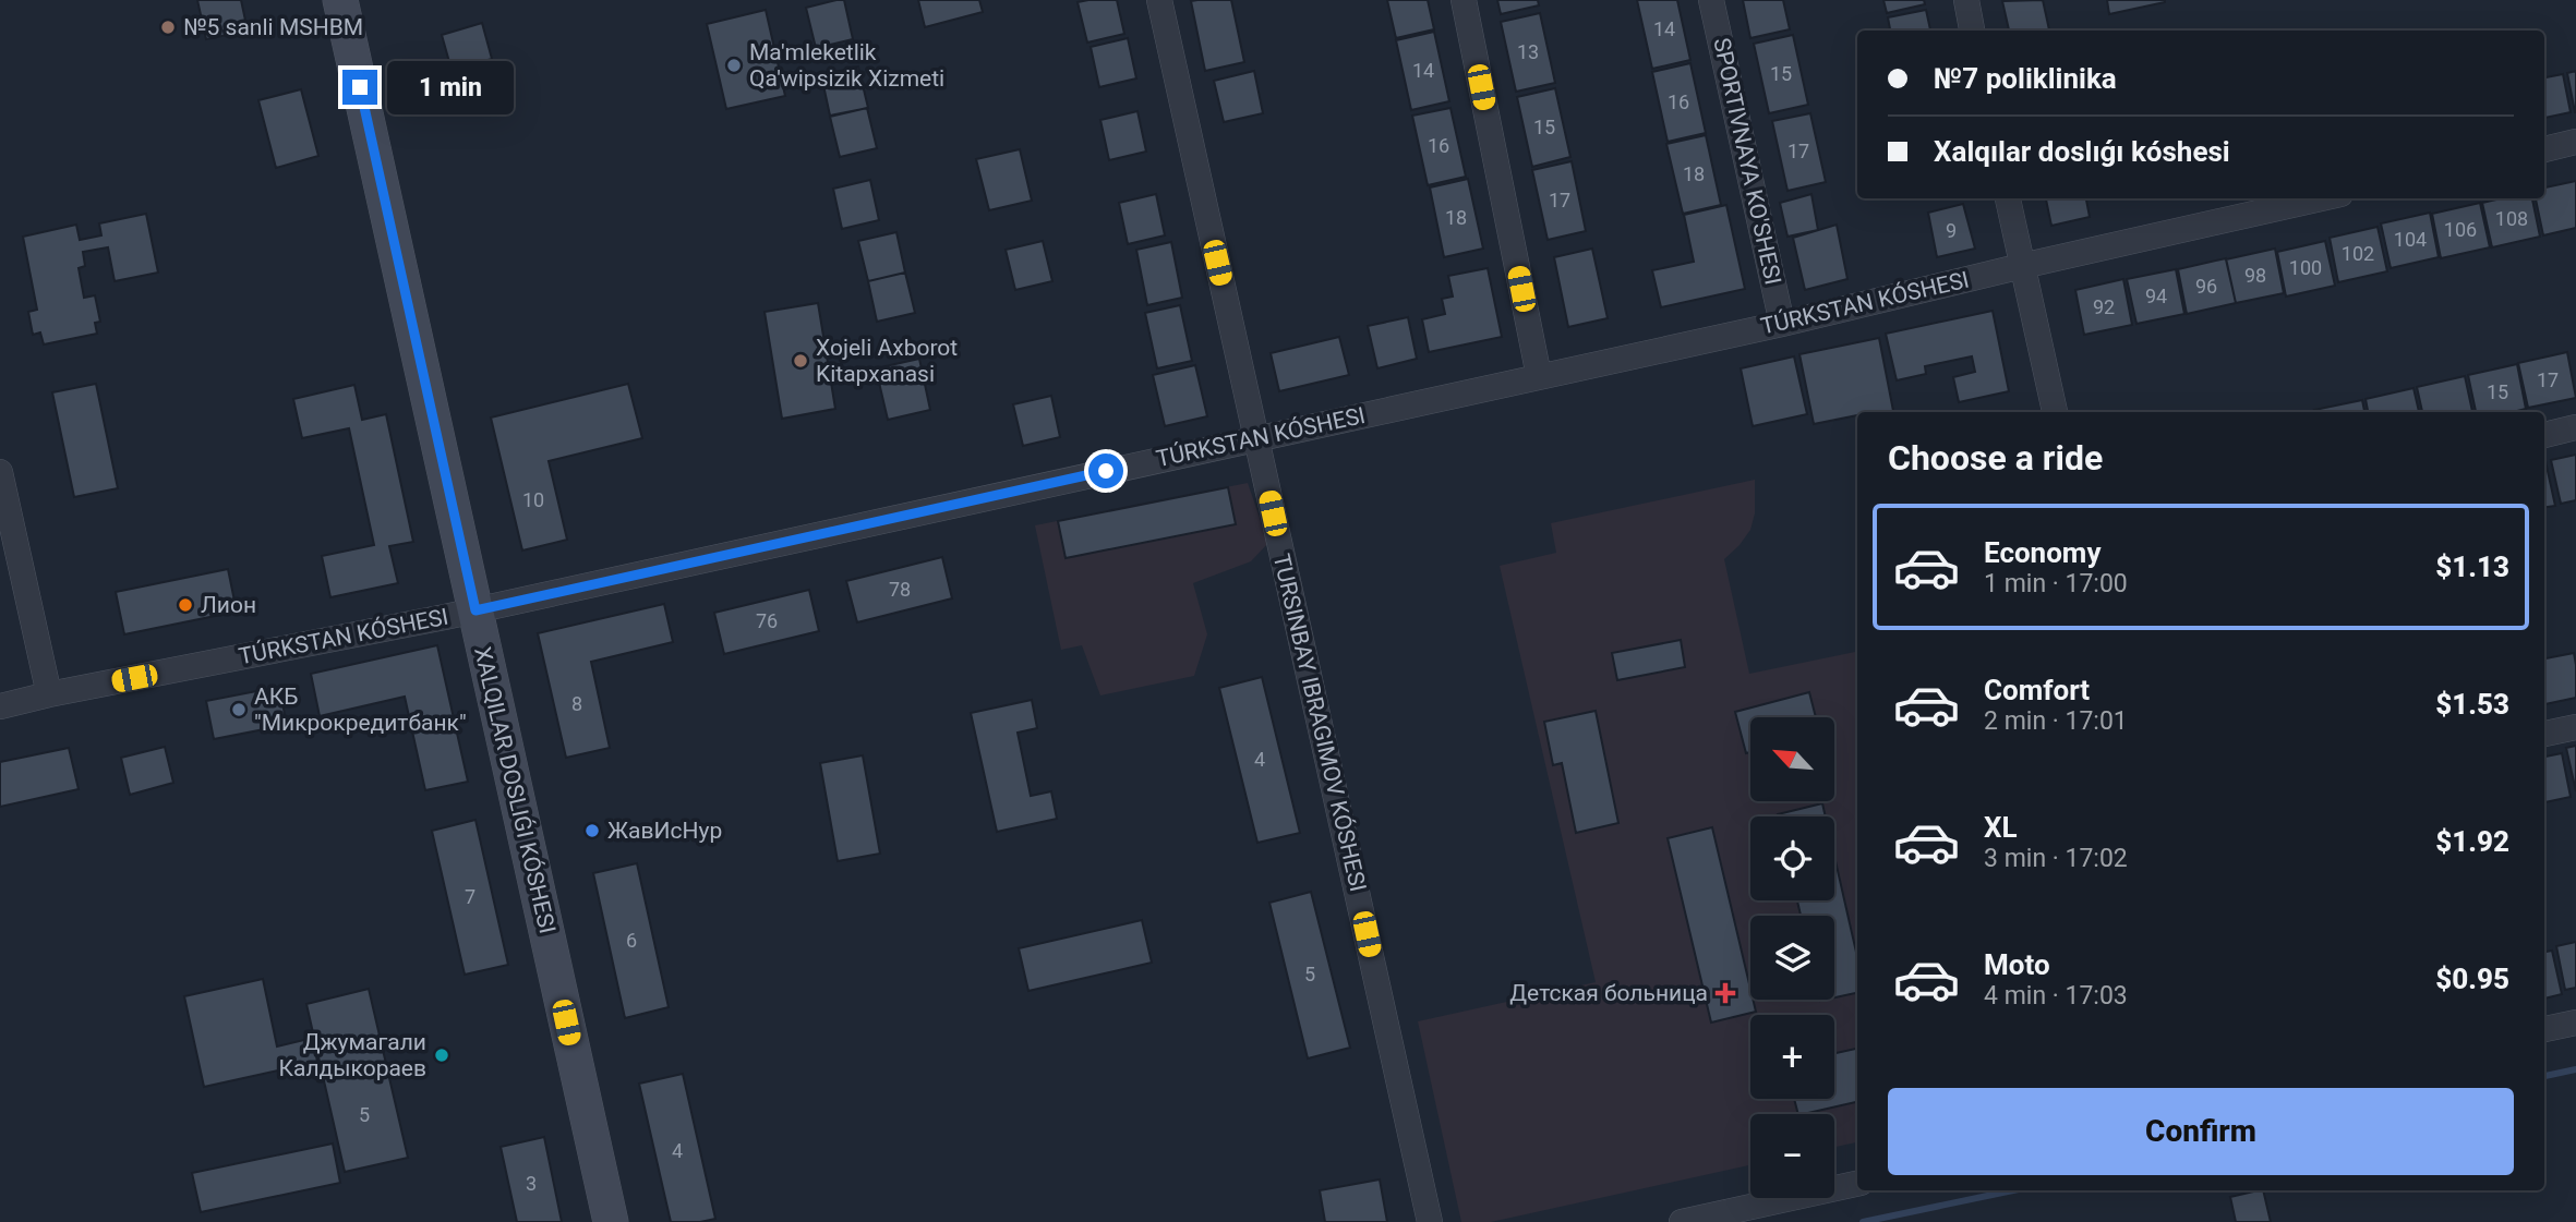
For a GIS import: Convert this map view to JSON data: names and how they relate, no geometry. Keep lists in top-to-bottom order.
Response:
{
  "streets": {
    "street": ["SPORTIVNAYA KO'SHESI", "TÚRKSTAN KÓSHESI", "TURSINBAY IBRAGIMOV KÓSHESI"]
  },
  "crossings": [
    ["SPORTIVNAYA KO'SHESI", "TÚRKSTAN KÓSHESI"],
    ["TÚRKSTAN KÓSHESI", "TURSINBAY IBRAGIMOV KÓSHESI"]
  ],
  "places": {
    "other": [
      "№5 sanli MSHBM",
      "Ma'mleketlik Qa'wipsizik Xizmeti",
      "Xojeli Axborot Kitapxanasi",
      "Лион",
      "АКБ \"Микрокредитбанк\"",
      "ЖавИсНур",
      "Джумагали Калдыкораев"
    ],
    "health": ["Детская больница"]
  },
  "house_numbers": [
    "14",
    "13",
    "14",
    "15",
    "16",
    "15",
    "16",
    "17",
    "18",
    "17",
    "18",
    "108",
    "106",
    "9",
    "104",
    "102",
    "100",
    "98",
    "96",
    "94",
    "92",
    "17",
    "15",
    "10",
    "78",
    "76",
    "8",
    "4",
    "7",
    "6",
    "5",
    "5",
    "4",
    "3"
  ],
  "north": "top left",
  "page": {
    "banner": ["№7 poliklinika", "Xalqılar doslıǵı kóshesi"],
    "bubble": "1 min",
    "heading": "Choose a ride",
    "list": [
      {
        "name": "Economy",
        "note": "1 min · 17:00",
        "value": "$1.13"
      },
      {
        "name": "Comfort",
        "note": "2 min · 17:01",
        "value": "$1.53"
      },
      {
        "name": "XL",
        "note": "3 min · 17:02",
        "value": "$1.92"
      },
      {
        "name": "Moto",
        "note": "4 min · 17:03",
        "value": "$0.95"
      }
    ],
    "map_buttons": ["+", "−"],
    "buttons": "Confirm"
  }
}
